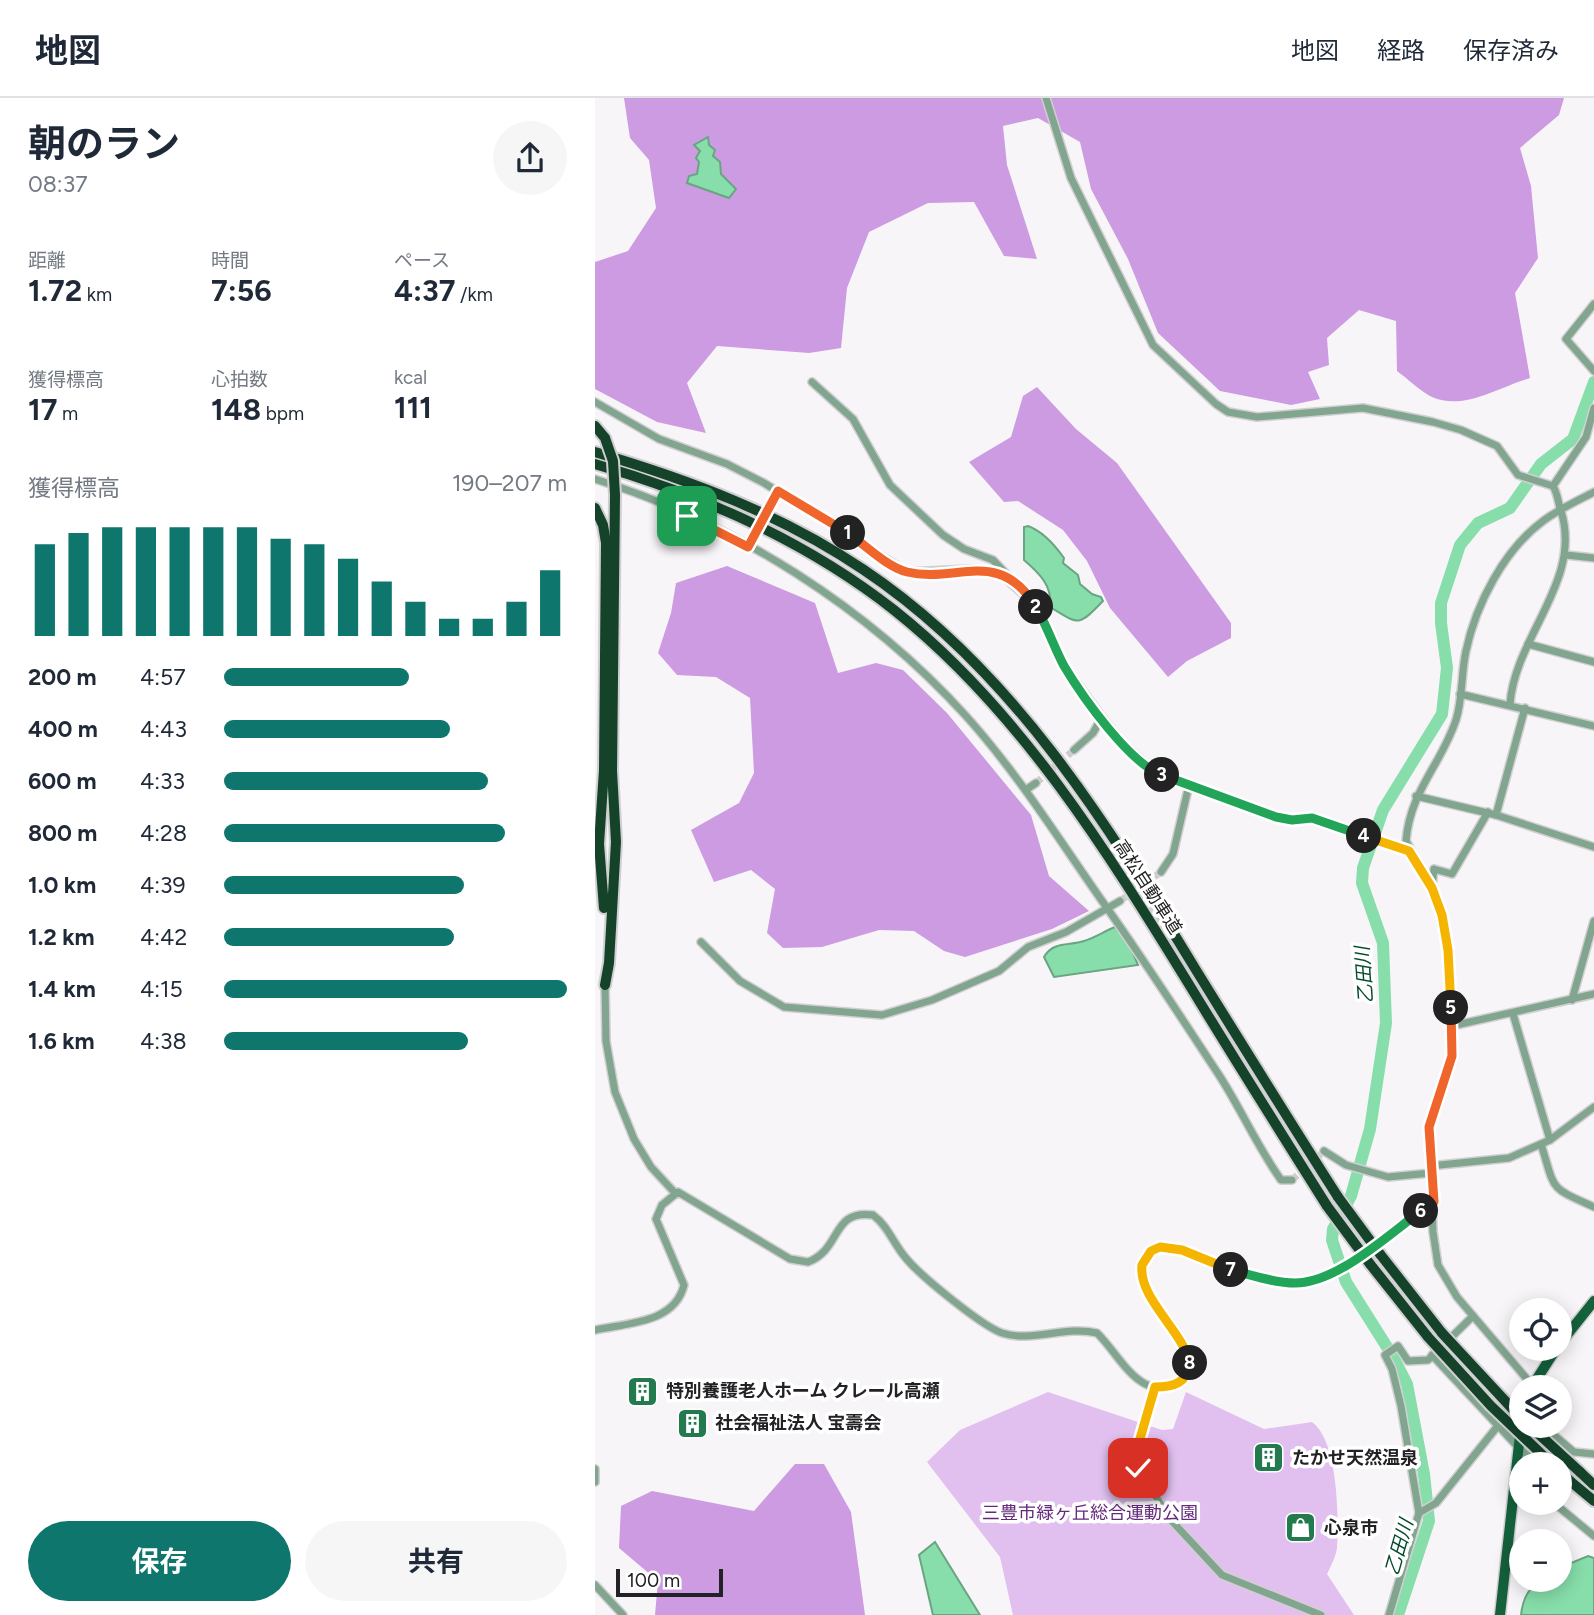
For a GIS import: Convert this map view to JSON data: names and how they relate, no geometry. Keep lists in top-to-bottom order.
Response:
{
  "streets": {
    "highway": ["高松自動車道"]
  },
  "water": ["乙田川"],
  "parks": ["三豊市緑ヶ丘総合運動公園"],
  "places": {
    "building": ["特別養護老人ホーム クレール高瀬", "社会福祉法人 宝壽会", "たかせ天然温泉"],
    "shop": ["心泉市"]
  },
  "scale_bar": "100 m",
  "page": {
    "header": "地図",
    "nav": ["地図", "経路", "保存済み"],
    "heading": ["朝のラン", "08:37"],
    "stats": [
      ["距離", "1.72 km"],
      ["時間", "7:56"],
      ["ペース", "4:37 /km"],
      ["獲得標高", "17 m"],
      ["心拍数", "148 bpm"],
      ["kcal", "111"]
    ],
    "chart": ["獲得標高", "190–207 m"],
    "pins": [
      "1",
      "2",
      "3",
      "4",
      "5",
      "6",
      "7",
      "8"
    ],
    "list": [
      {
        "name": "200 m",
        "note": "4:57"
      },
      {
        "name": "400 m",
        "note": "4:43"
      },
      {
        "name": "600 m",
        "note": "4:33"
      },
      {
        "name": "800 m",
        "note": "4:28"
      },
      {
        "name": "1.0 km",
        "note": "4:39"
      },
      {
        "name": "1.2 km",
        "note": "4:42"
      },
      {
        "name": "1.4 km",
        "note": "4:15"
      },
      {
        "name": "1.6 km",
        "note": "4:38"
      }
    ],
    "map_buttons": ["+", "−"],
    "buttons": ["保存", "共有"],
    "scale": "100 m"
  }
}
